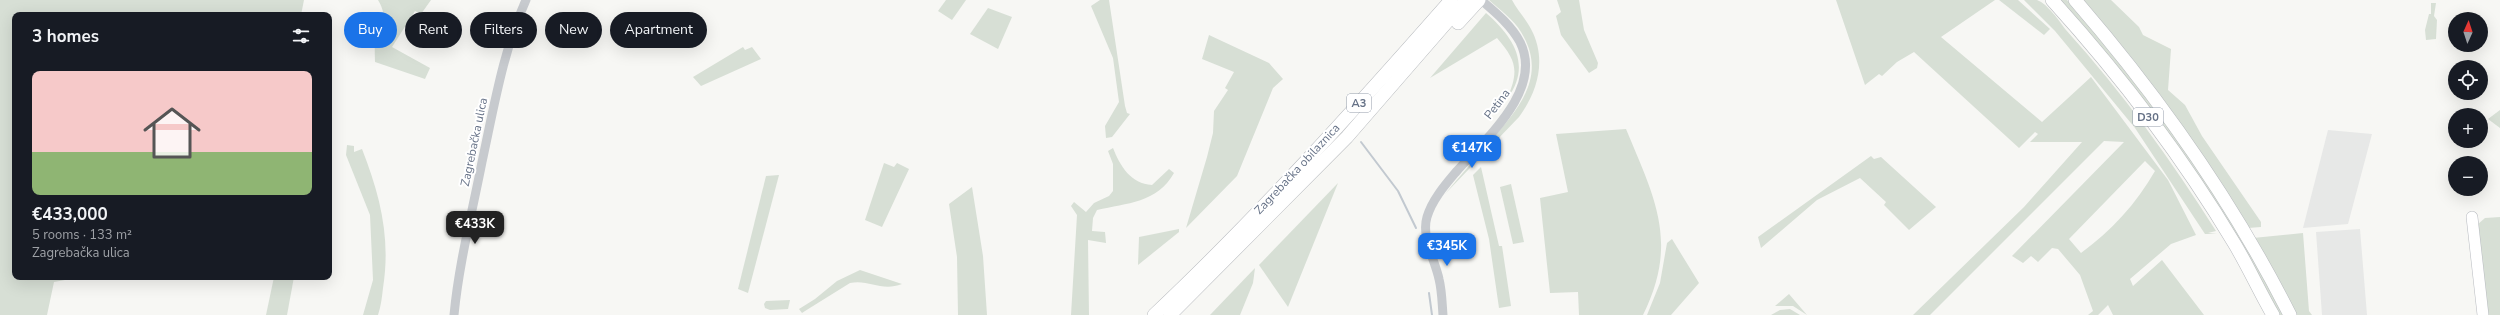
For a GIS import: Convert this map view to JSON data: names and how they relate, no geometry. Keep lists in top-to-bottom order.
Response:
{
  "streets": {
    "highway": ["A3", "D30", "Zagrebačka obilaznica"],
    "street": ["Petina", "Zagrebačka ulica"]
  },
  "north": "top",
  "page": {
    "map_buttons": ["+", "−"],
    "chip": [
      "Buy",
      "Rent",
      "Filters",
      "New",
      "Apartment"
    ],
    "heading": "3 homes",
    "list": [
      {
        "name": "€433,000",
        "note": "5 rooms · 133 m² · Zagrebačka ulica"
      }
    ],
    "price": ["€147K", "€433K", "€345K"]
  }
}
